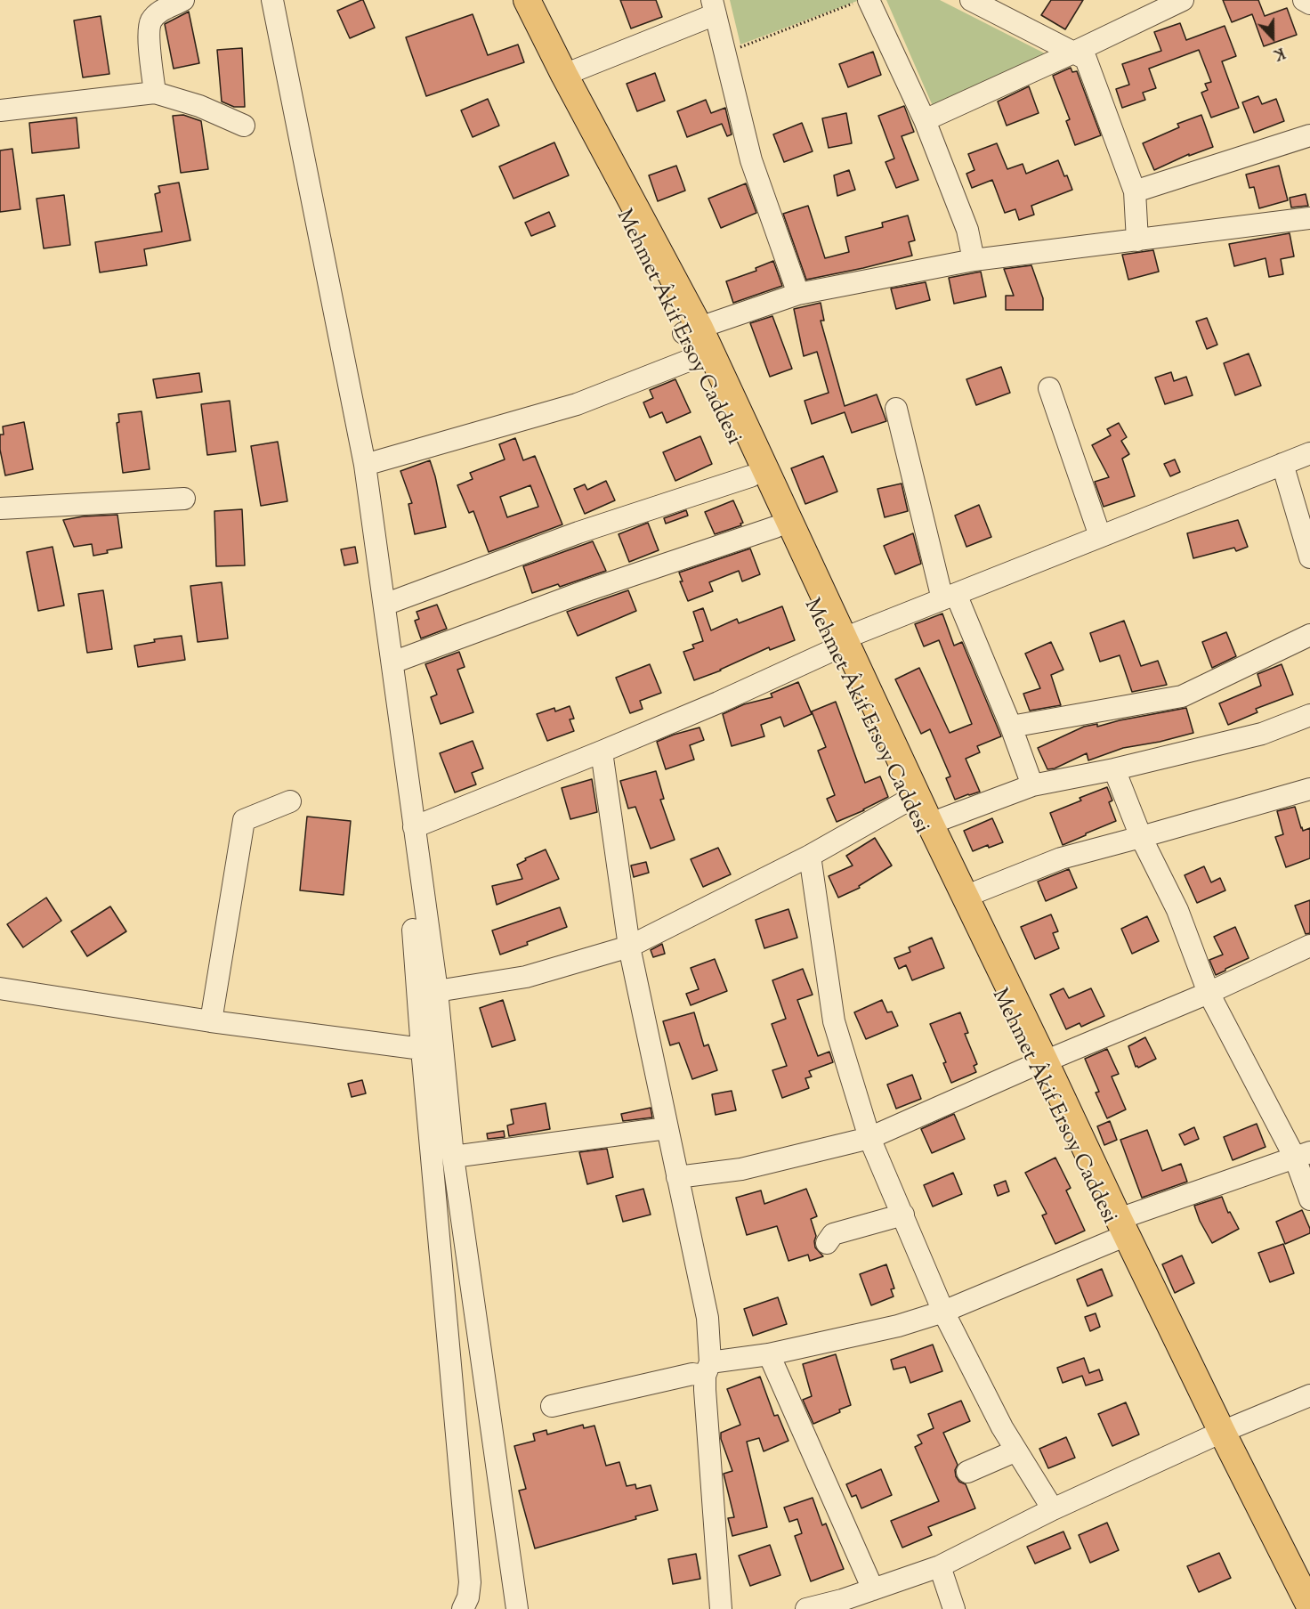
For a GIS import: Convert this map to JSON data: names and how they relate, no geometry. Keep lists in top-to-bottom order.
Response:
{
  "streets": {
    "main road": ["Mehmet Âkif Ersoy Caddesi"]
  },
  "north": "bottom"
}
